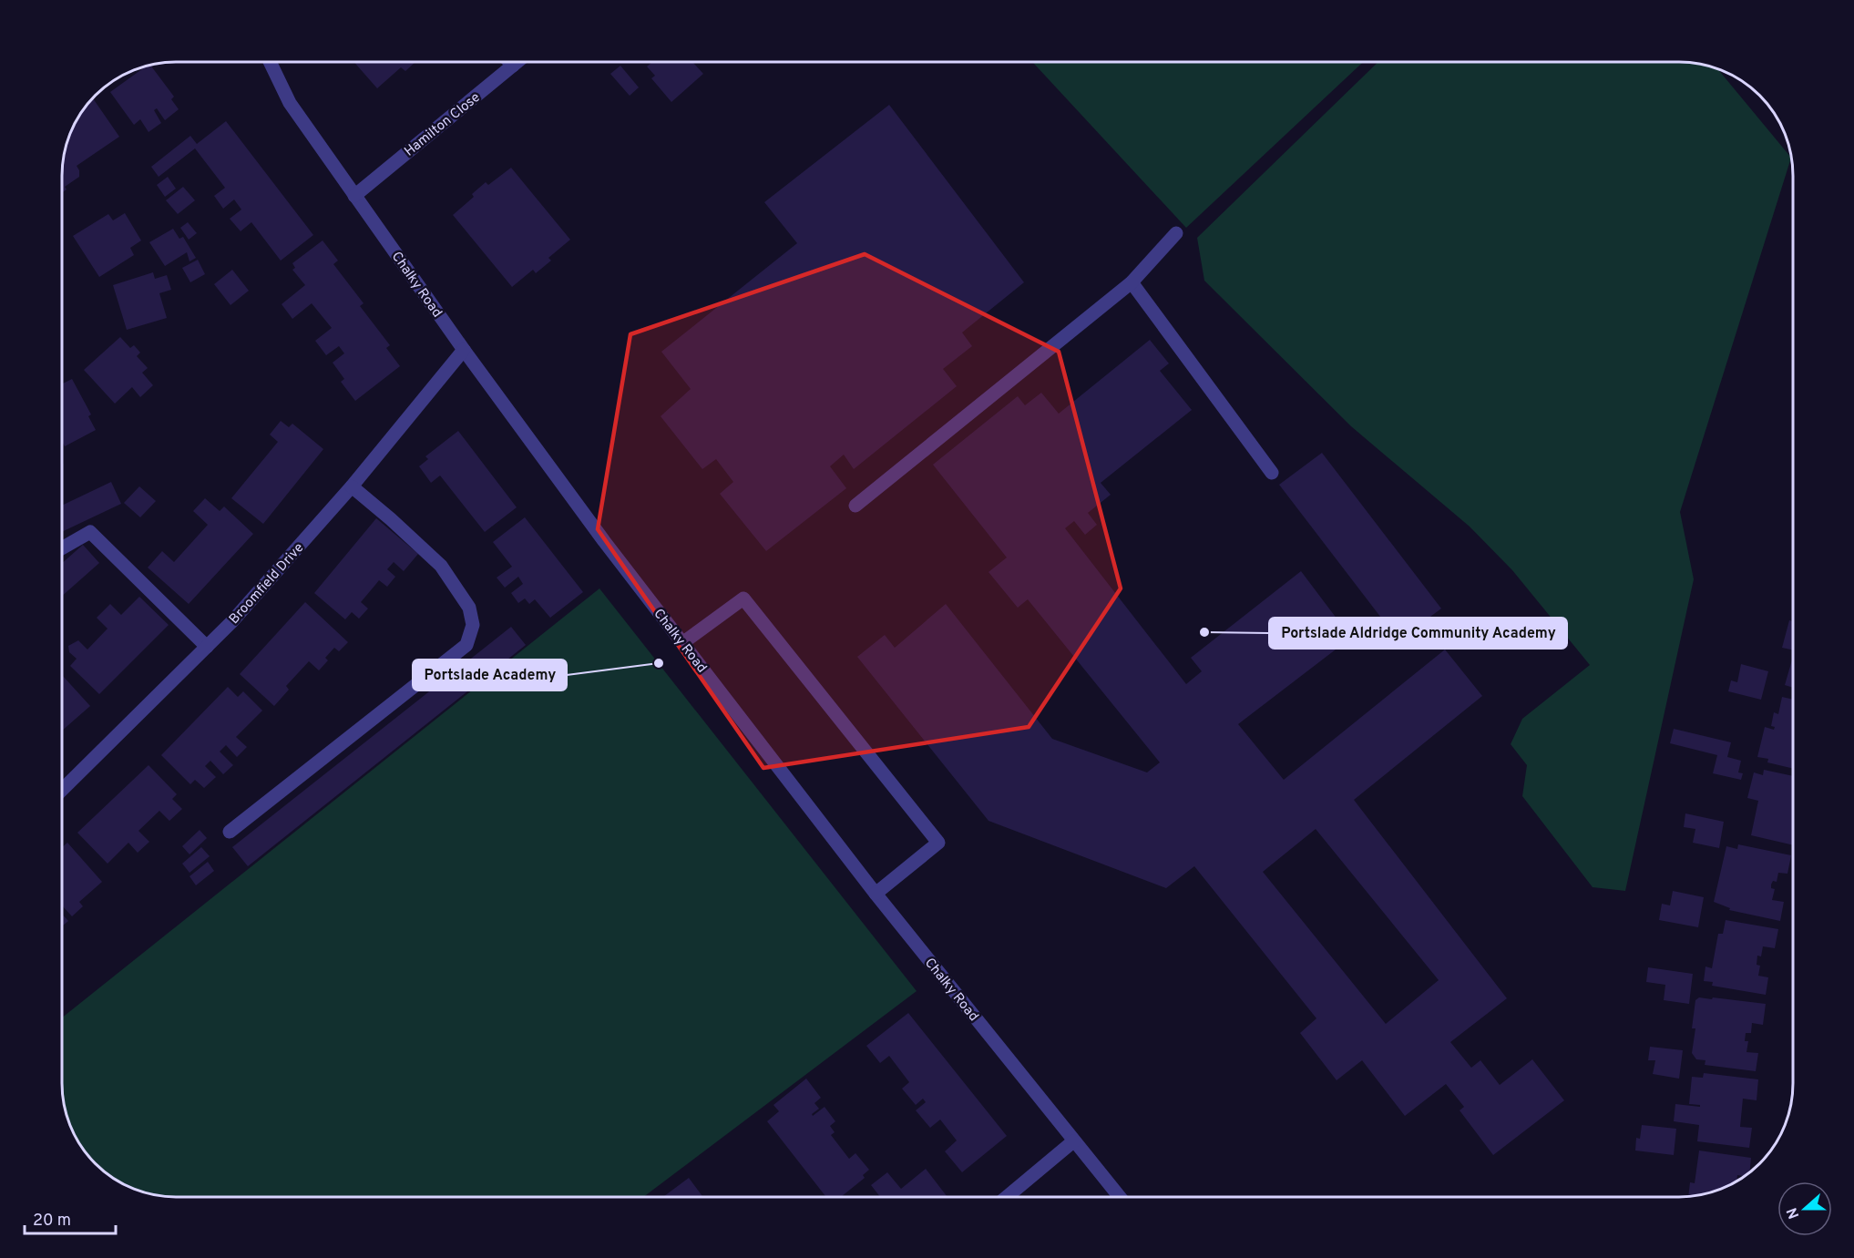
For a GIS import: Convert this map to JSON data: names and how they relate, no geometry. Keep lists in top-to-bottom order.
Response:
{
  "streets": {
    "street": ["Hamilton Close", "Chalky Road", "Broomfield Drive"]
  },
  "crossings": [
    ["Hamilton Close", "Chalky Road"],
    ["Chalky Road", "Broomfield Drive"]
  ],
  "places": ["Portslade Aldridge Community Academy", "Portslade Academy"],
  "scale_bar": "20 m",
  "north": "left"
}
